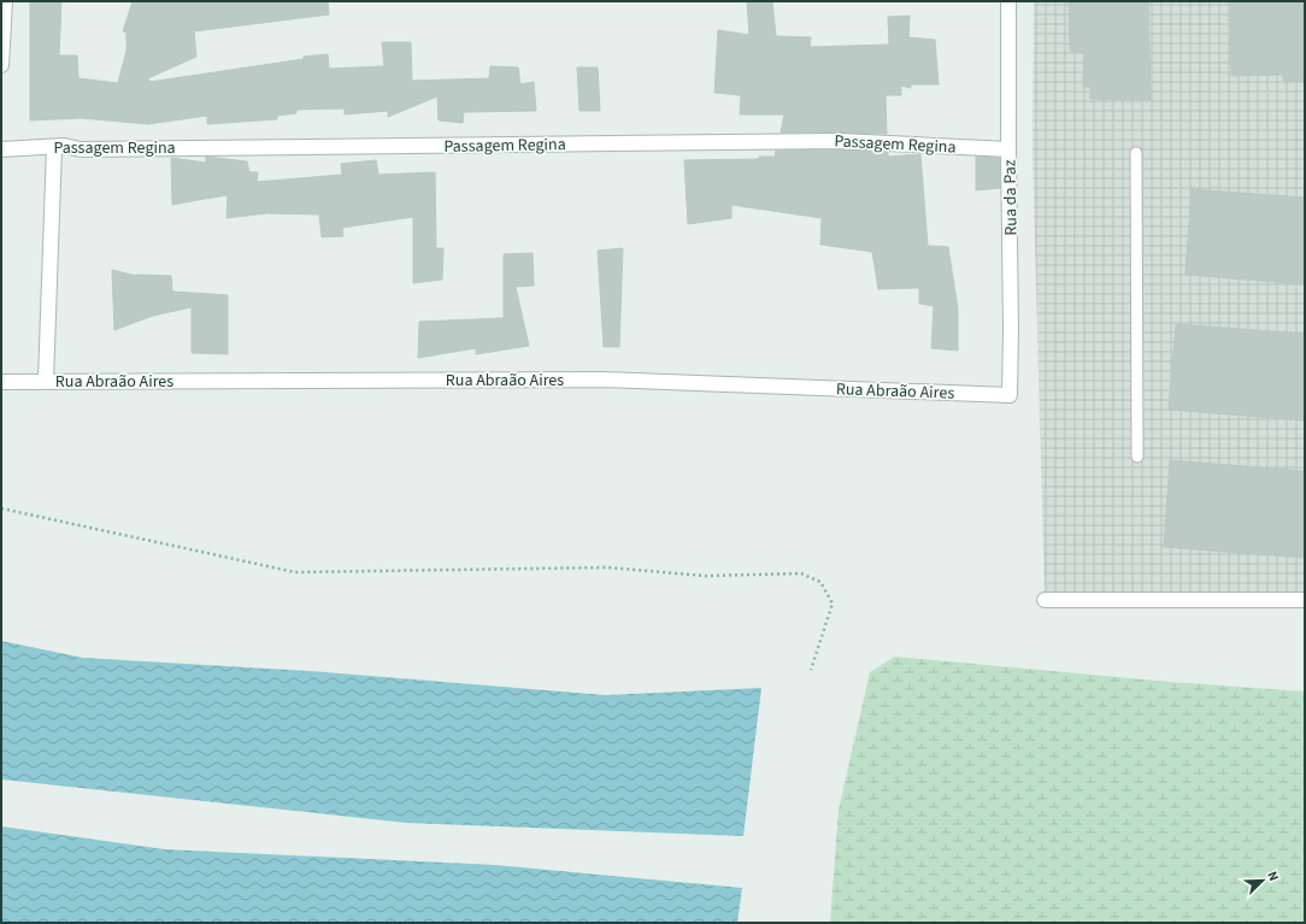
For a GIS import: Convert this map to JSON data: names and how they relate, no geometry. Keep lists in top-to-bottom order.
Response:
{
  "streets": {
    "street": ["Passagem Regina", "Rua da Paz", "Rua Abraão Aires"]
  },
  "crossings": [
    ["Passagem Regina", "Rua da Paz"],
    ["Rua da Paz", "Rua Abraão Aires"]
  ],
  "north": "top right"
}
